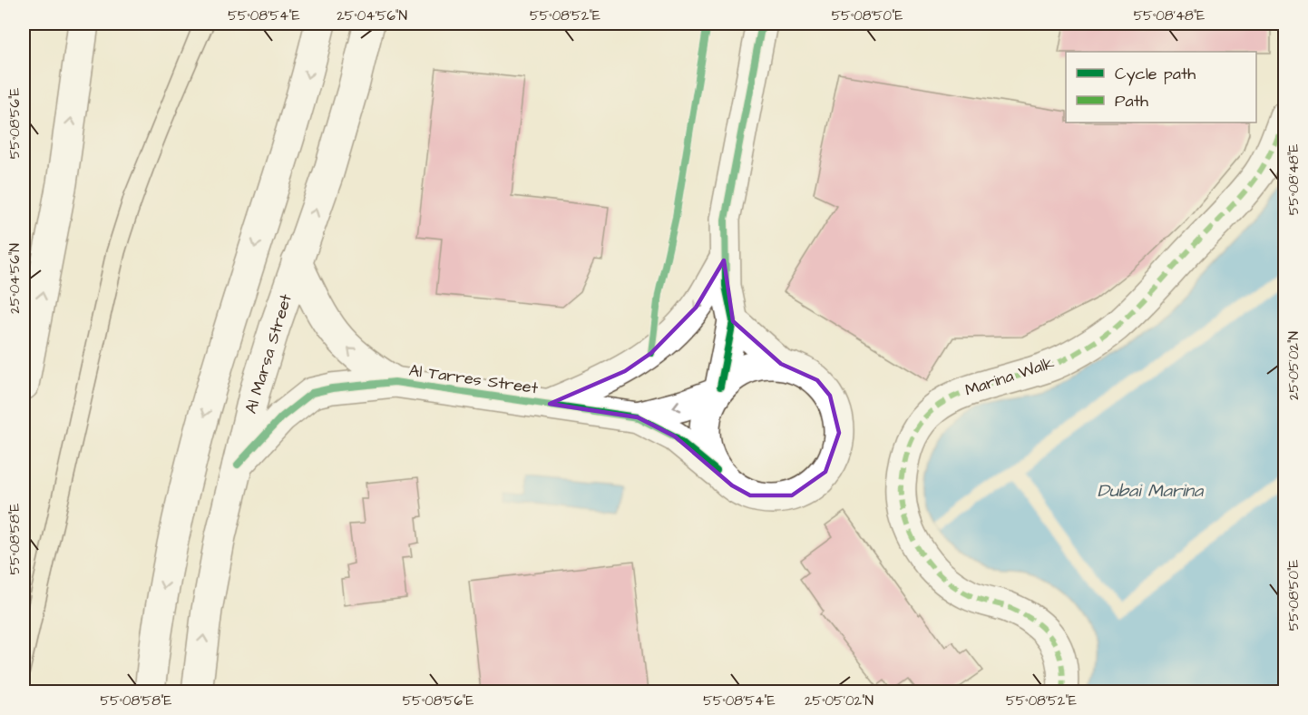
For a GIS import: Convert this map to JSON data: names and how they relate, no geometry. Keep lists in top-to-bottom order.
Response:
{
  "streets": {
    "main road": ["Al Marsa Street", "Marina Walk", "Al Tarres Street"]
  },
  "crossings": [
    ["Al Marsa Street", "Al Tarres Street"]
  ],
  "water": ["Dubai Marina"],
  "legend": ["Cycle path", "Path"],
  "coordinates": [
    "55°08'54\"E",
    "25°04'56\"N",
    "55°08'52\"E",
    "55°08'50\"E",
    "55°08'48\"E",
    "55°08'56\"E",
    "25°05'02\"N",
    "55°08'58\"E"
  ]
}
